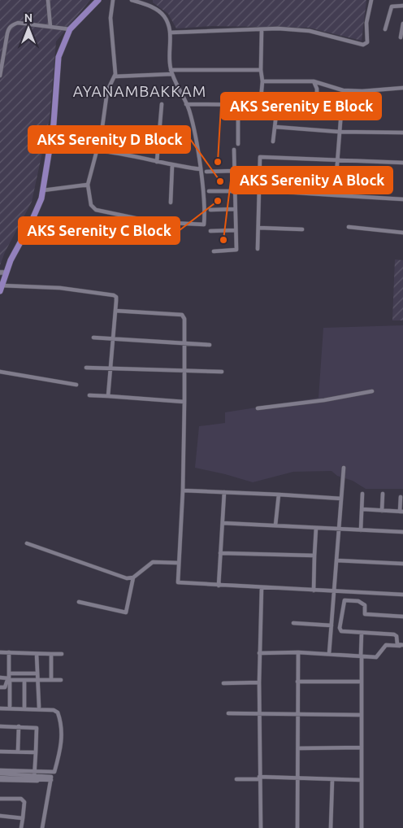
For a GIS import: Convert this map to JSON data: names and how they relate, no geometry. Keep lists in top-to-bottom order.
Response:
{
  "districts": ["AYANAMBAKKAM"],
  "places": [
    "AKS Serenity E Block",
    "AKS Serenity D Block",
    "AKS Serenity C Block",
    "AKS Serenity A Block"
  ],
  "north": "top"
}
